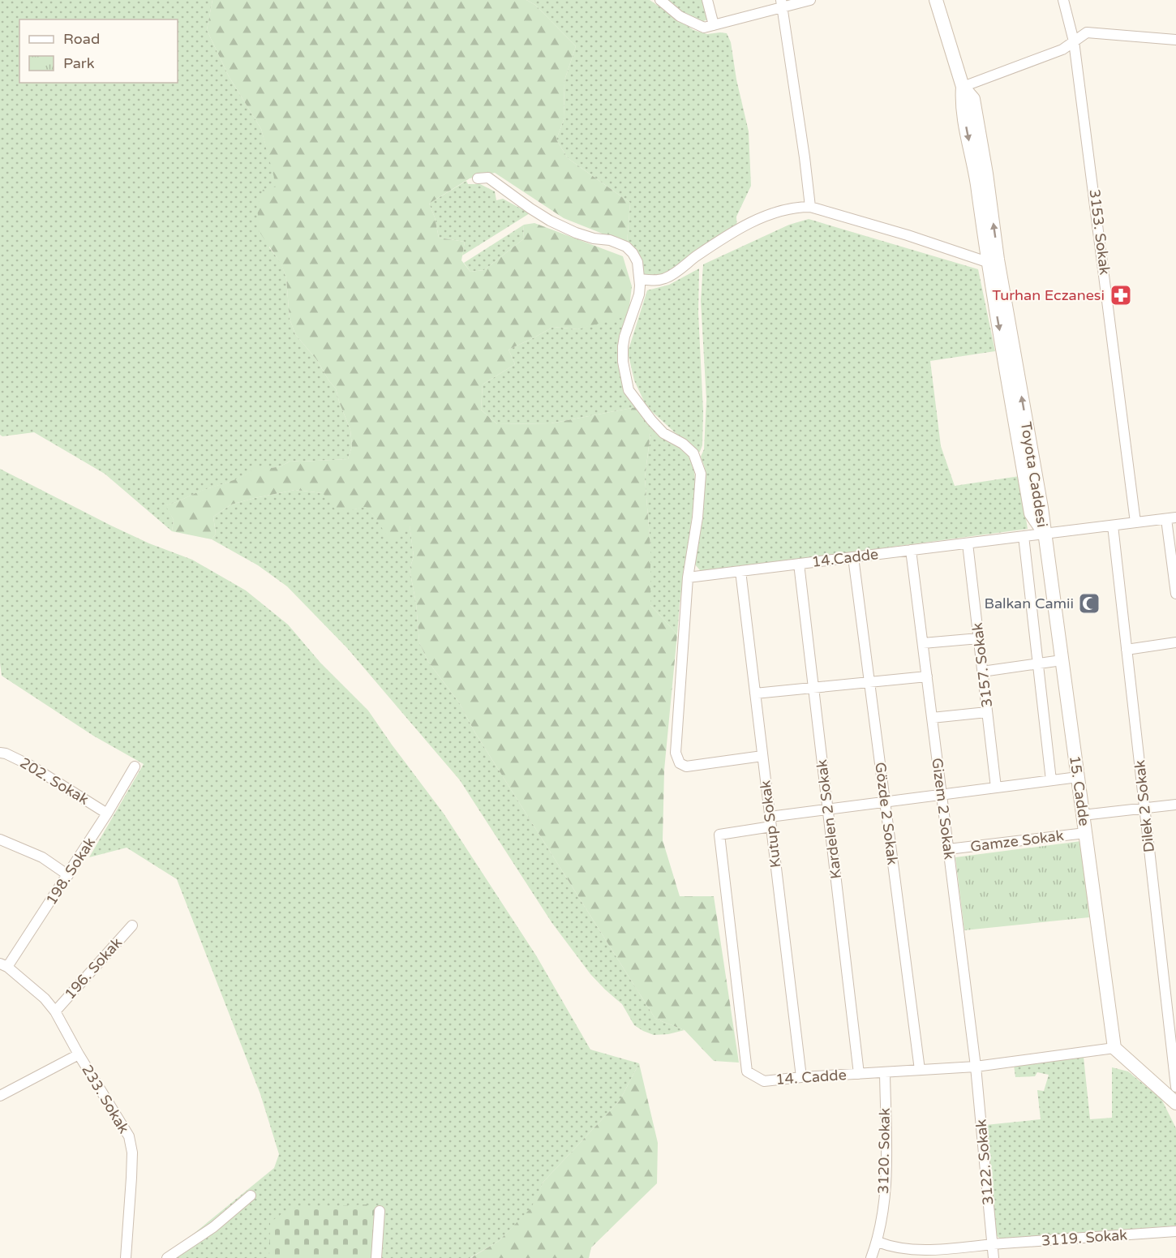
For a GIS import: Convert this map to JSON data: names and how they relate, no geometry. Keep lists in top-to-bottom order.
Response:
{
  "streets": {
    "street": [
      "3153. Sokak",
      "Toyota Caddesi",
      "14.Cadde",
      "3157. Sokak",
      "202. Sokak",
      "15. Cadde",
      "Dilek 2 Sokak",
      "Gizem 2 Sokak",
      "Gözde 2 Sokak",
      "Kardelen 2 Sokak",
      "Kutup Sokak",
      "Gamze Sokak",
      "198. Sokak",
      "196. Sokak",
      "14. Cadde",
      "233. Sokak",
      "3120. Sokak",
      "3122. Sokak",
      "3119. Sokak"
    ]
  },
  "crossings": [
    ["3153. Sokak", "14.Cadde"],
    ["Toyota Caddesi", "14.Cadde"],
    ["Toyota Caddesi", "15. Cadde"],
    ["14.Cadde", "3157. Sokak"],
    ["14.Cadde", "15. Cadde"],
    ["14.Cadde", "Dilek 2 Sokak"],
    ["14.Cadde", "Gizem 2 Sokak"],
    ["14.Cadde", "Gözde 2 Sokak"],
    ["14.Cadde", "Kardelen 2 Sokak"],
    ["14.Cadde", "Kutup Sokak"],
    ["202. Sokak", "198. Sokak"],
    ["15. Cadde", "Gamze Sokak"],
    ["15. Cadde", "14. Cadde"],
    ["Gizem 2 Sokak", "Gamze Sokak"],
    ["Gizem 2 Sokak", "14. Cadde"],
    ["Gizem 2 Sokak", "3122. Sokak"],
    ["Gözde 2 Sokak", "14. Cadde"],
    ["Kardelen 2 Sokak", "14. Cadde"],
    ["Kutup Sokak", "14. Cadde"],
    ["198. Sokak", "233. Sokak"],
    ["196. Sokak", "233. Sokak"],
    ["14. Cadde", "3120. Sokak"],
    ["14. Cadde", "3122. Sokak"],
    ["3120. Sokak", "3119. Sokak"],
    ["3122. Sokak", "3119. Sokak"]
  ],
  "places": {
    "pharmacy": ["Turhan Eczanesi"],
    "mosque": ["Balkan Camii"]
  },
  "legend": ["Road", "Park"]
}
